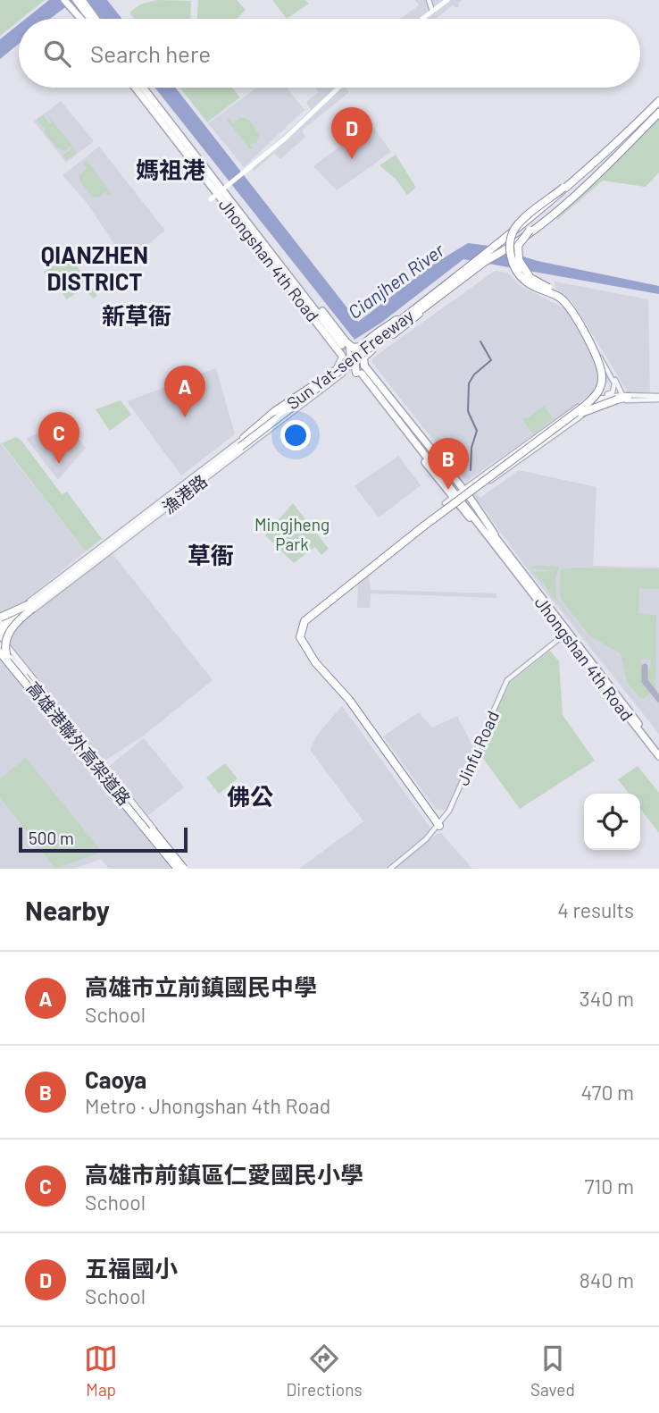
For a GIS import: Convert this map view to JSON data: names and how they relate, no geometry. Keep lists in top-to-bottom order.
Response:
{
  "streets": {
    "highway": ["Sun Yat-sen Freeway", "高雄港聯外高架道路"],
    "main road": ["Jhongshan 4th Road"],
    "street": ["漁港路", "Jinfu Road"]
  },
  "crossings": [
    ["Jhongshan 4th Road", "漁港路"],
    ["Jhongshan 4th Road", "Jinfu Road"]
  ],
  "districts": [
    "媽祖港",
    "QIANZHEN DISTRICT",
    "新草衙",
    "草衙",
    "佛公"
  ],
  "water": ["Cianjhen River"],
  "parks": ["Mingjheng Park"],
  "scale_bar": "500 m",
  "page": {
    "search": "Search here",
    "pins": [
      "D",
      "A",
      "C",
      "B"
    ],
    "scale": "500 m",
    "heading": ["Nearby", "4 results"],
    "list": [
      {
        "mark": "A",
        "name": "高雄市立前鎮國民中學",
        "note": "School",
        "value": "340 m"
      },
      {
        "mark": "B",
        "name": "Caoya",
        "note": "Metro · Jhongshan 4th Road",
        "value": "470 m"
      },
      {
        "mark": "C",
        "name": "高雄市前鎮區仁愛國民小學",
        "note": "School",
        "value": "710 m"
      },
      {
        "mark": "D",
        "name": "五福國小",
        "note": "School",
        "value": "840 m"
      }
    ],
    "nav": ["Map", "Directions", "Saved"]
  }
}
